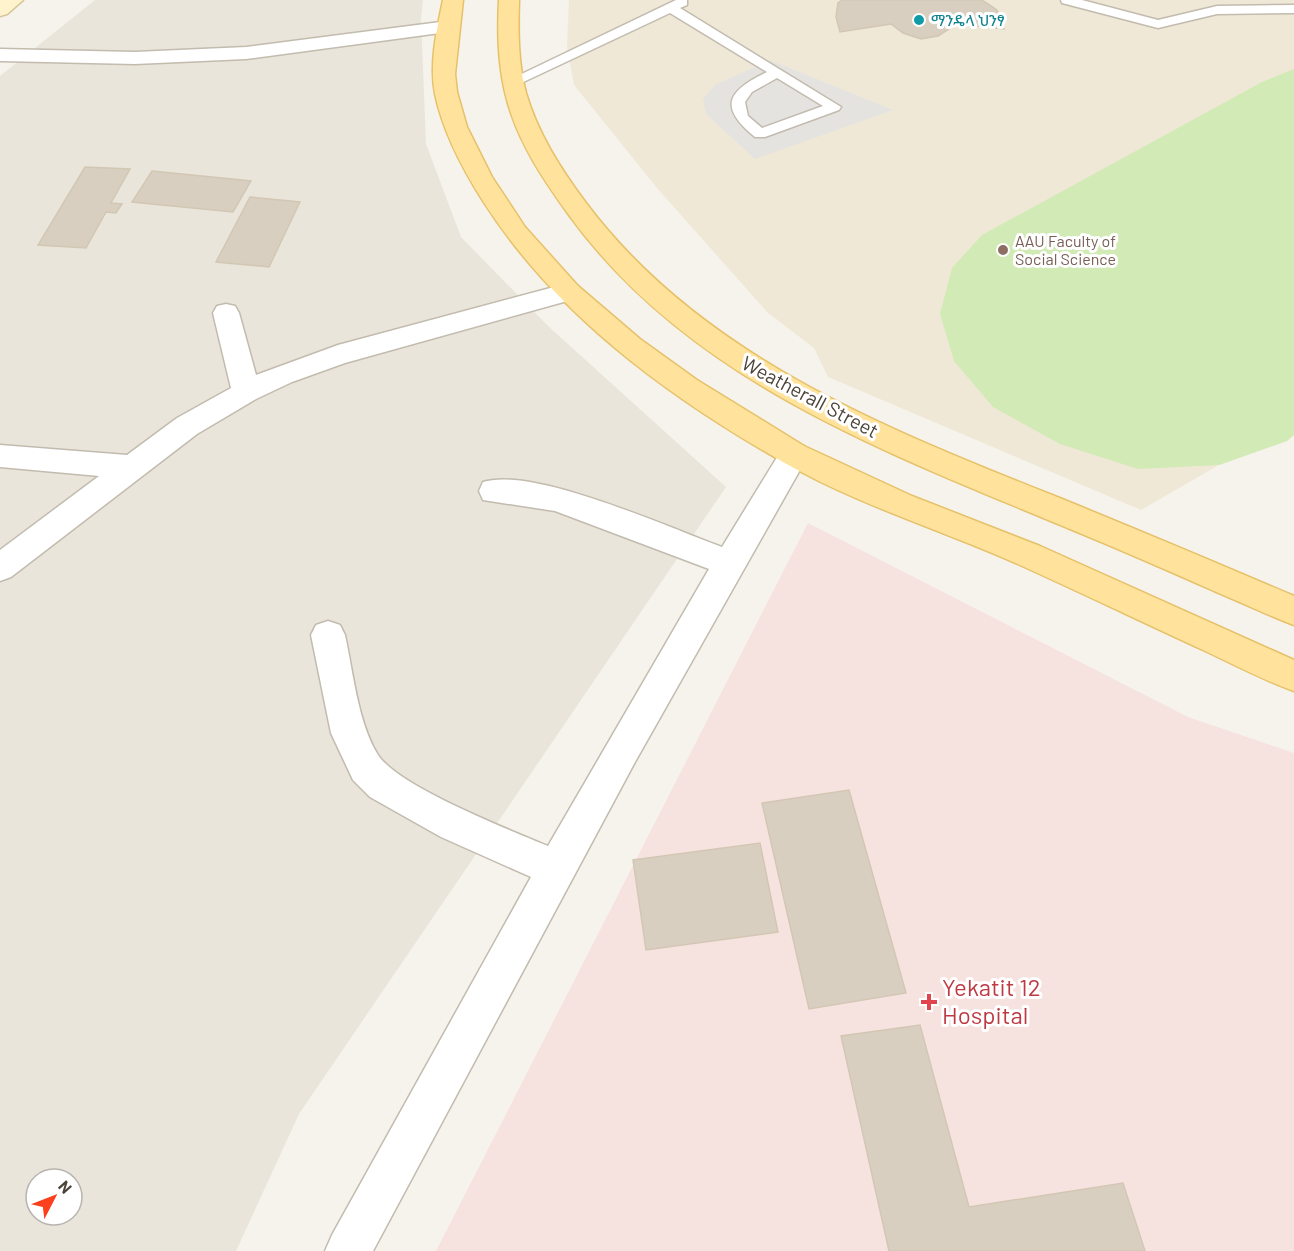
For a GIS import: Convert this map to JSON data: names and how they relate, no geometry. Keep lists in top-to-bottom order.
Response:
{
  "streets": {
    "main road": ["Weatherall Street"]
  },
  "places": {
    "other": ["ማንዴላ ህንፃ", "AAU Faculty of Social Science"],
    "health": ["Yekatit 12 Hospital"]
  },
  "north": "top right"
}
